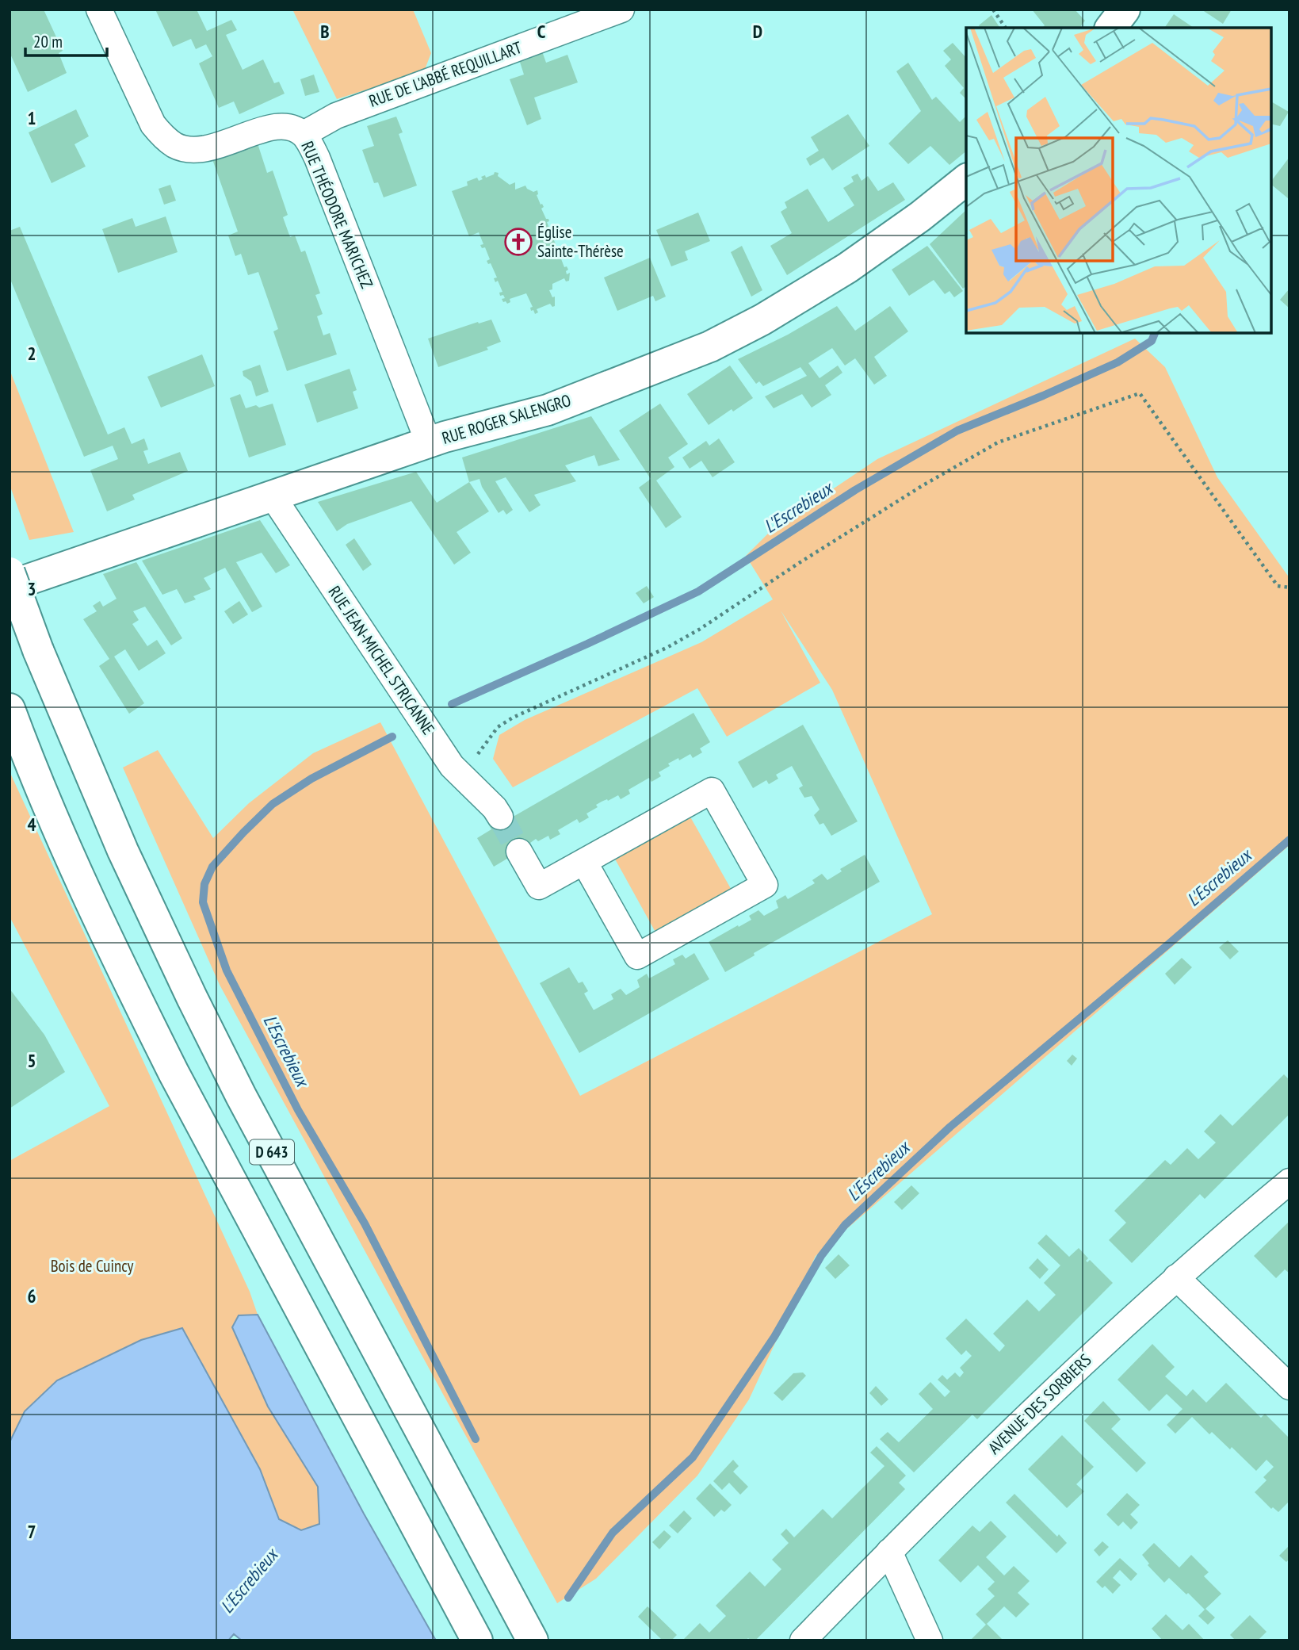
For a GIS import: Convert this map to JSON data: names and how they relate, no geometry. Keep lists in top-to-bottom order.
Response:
{
  "streets": {
    "main road": ["RUE ROGER SALENGRO", "D 643"],
    "street": [
      "RUE DE L'ABBÉ REQUILLART",
      "RUE THÉODORE MARICHEZ",
      "RUE JEAN-MICHEL STRICANNE",
      "AVENUE DES SORBIERS"
    ]
  },
  "crossings": [
    ["RUE DE L'ABBÉ REQUILLART", "RUE THÉODORE MARICHEZ"],
    ["RUE THÉODORE MARICHEZ", "RUE ROGER SALENGRO"],
    ["RUE ROGER SALENGRO", "RUE JEAN-MICHEL STRICANNE"]
  ],
  "water": ["L'Escrebieux"],
  "parks": ["Bois de Cuincy"],
  "places": {
    "church": ["Église Sainte-Thérèse"]
  },
  "scale_bar": "20 m",
  "grid": {
    "columns": ["B", "C", "D"],
    "rows": [
      "1",
      "2",
      "3",
      "4",
      "5",
      "6",
      "7"
    ]
  }
}
